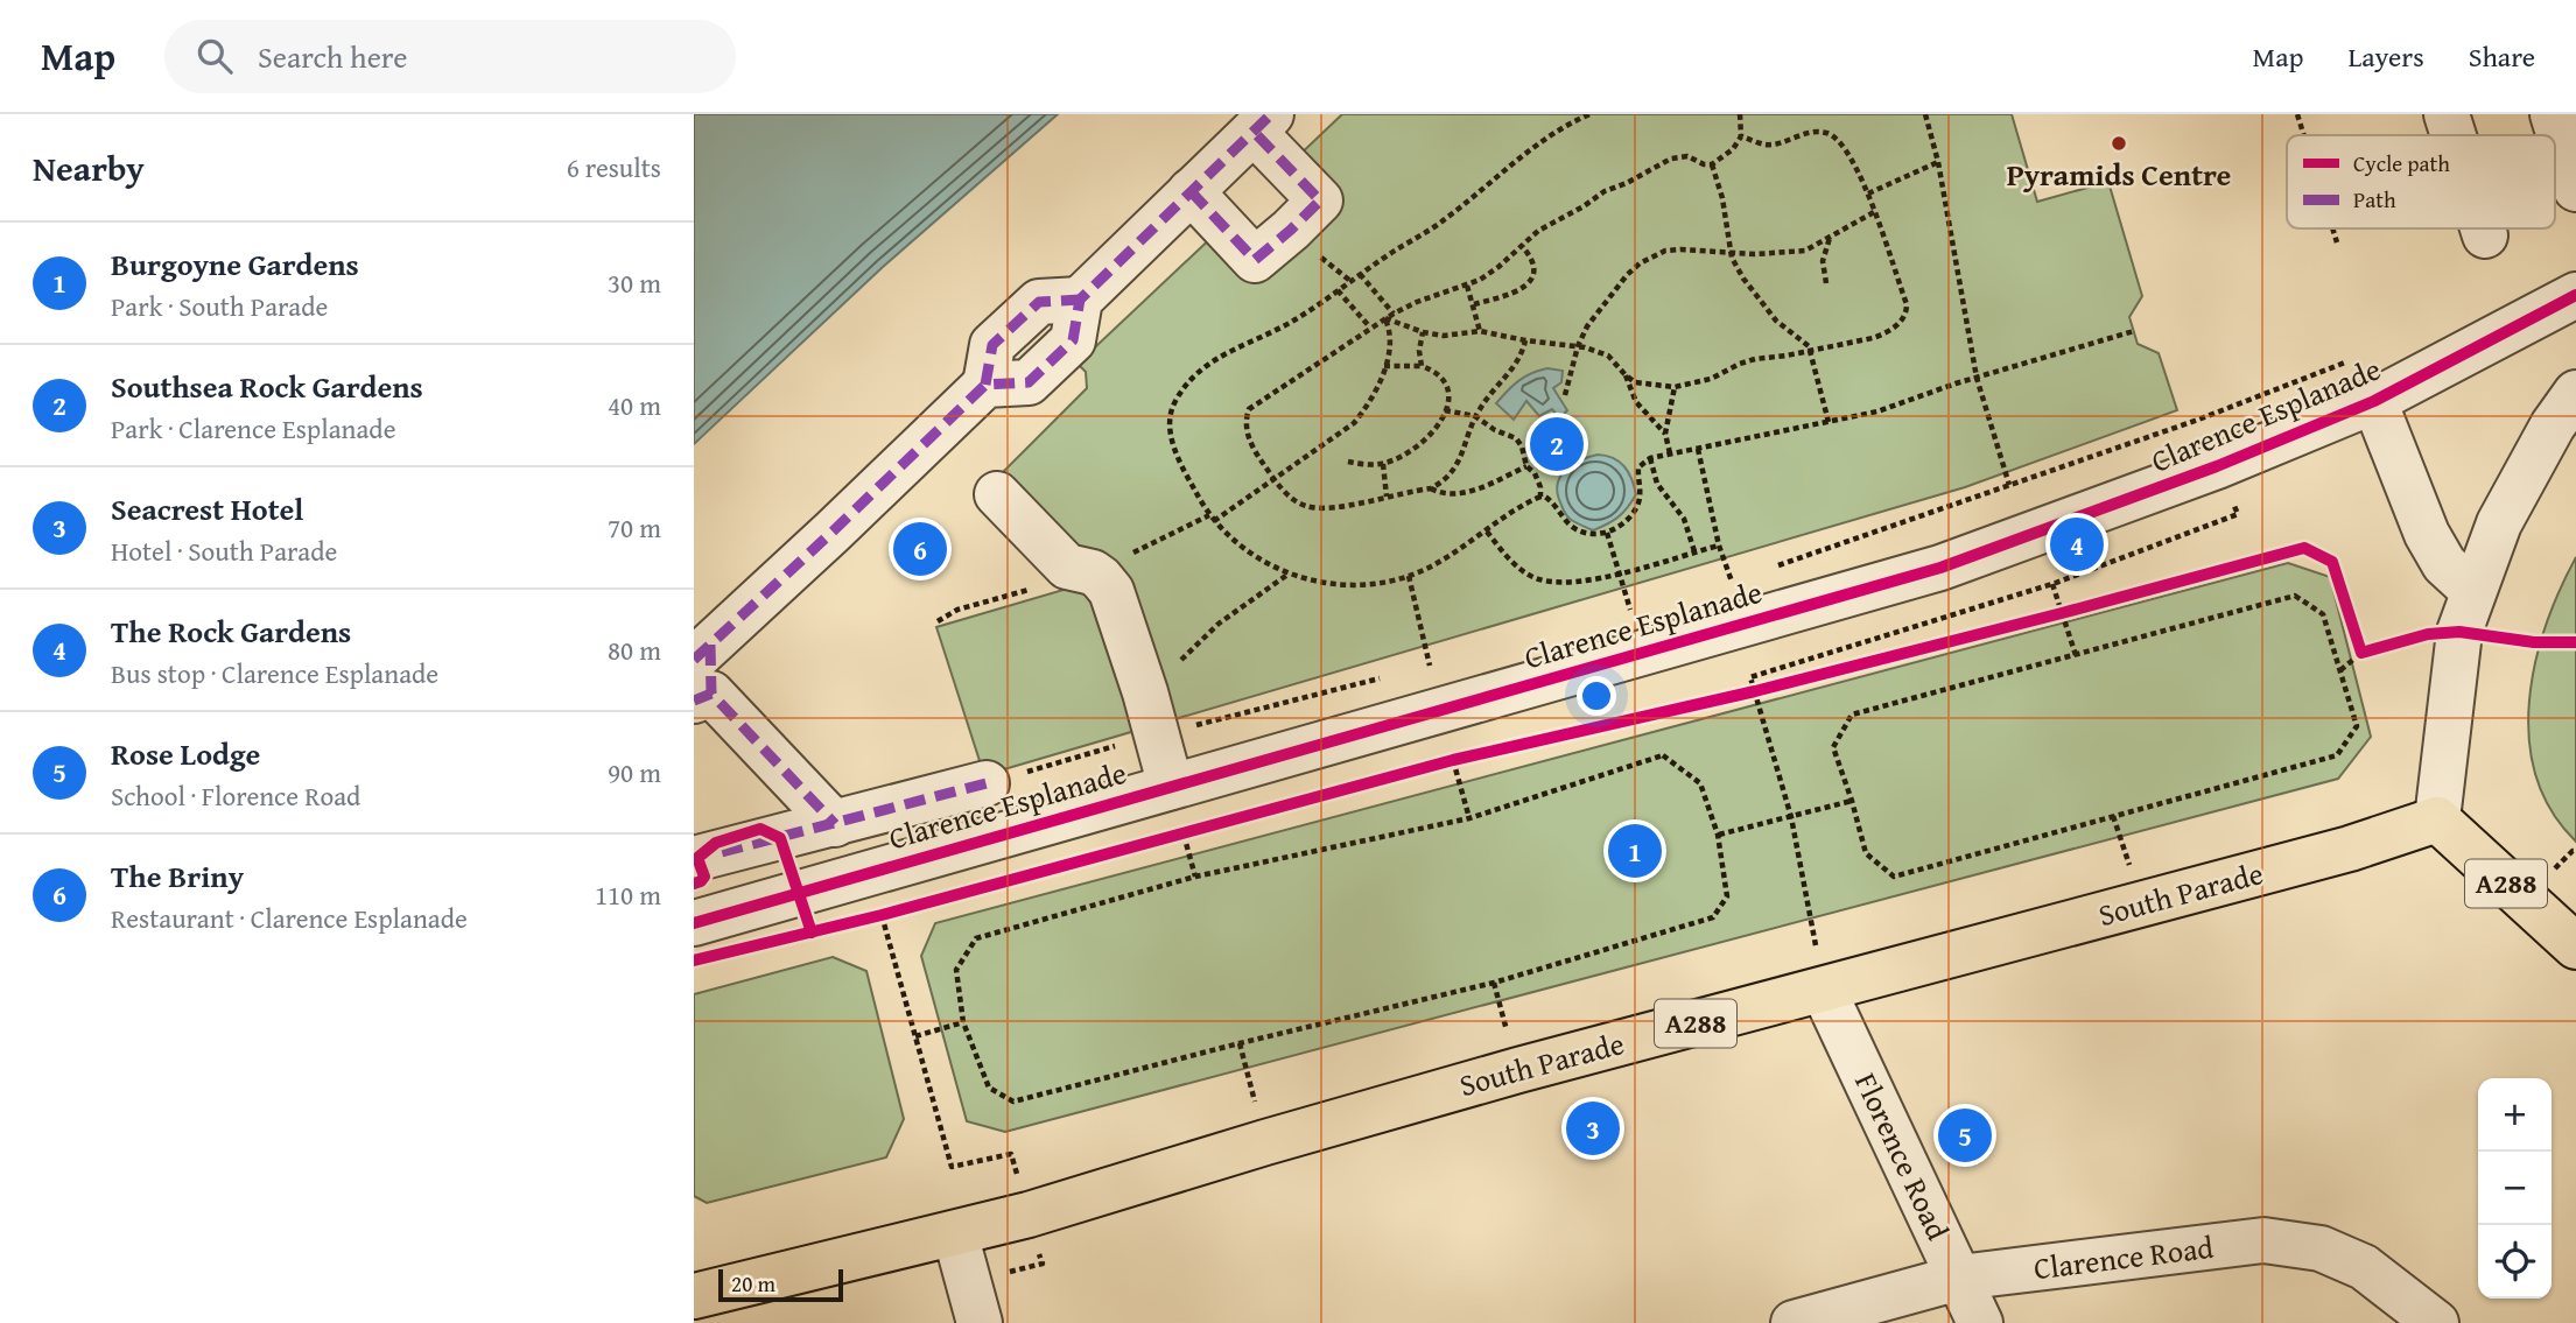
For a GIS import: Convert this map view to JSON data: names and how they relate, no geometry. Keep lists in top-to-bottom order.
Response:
{
  "streets": {
    "main road": ["A288", "South Parade"],
    "street": ["Clarence Esplanade", "Florence Road", "Clarence Road"]
  },
  "crossings": [
    ["A288", "South Parade"],
    ["South Parade", "Florence Road"],
    ["Florence Road", "Clarence Road"]
  ],
  "places": ["Pyramids Centre"],
  "legend": ["Cycle path", "Path"],
  "scale_bar": "20 m",
  "page": {
    "header": "Map",
    "search": "Search here",
    "nav": ["Map", "Layers", "Share"],
    "heading": ["Nearby", "6 results"],
    "list": [
      {
        "mark": "1",
        "name": "Burgoyne Gardens",
        "note": "Park · South Parade",
        "value": "30 m"
      },
      {
        "mark": "2",
        "name": "Southsea Rock Gardens",
        "note": "Park · Clarence Esplanade",
        "value": "40 m"
      },
      {
        "mark": "3",
        "name": "Seacrest Hotel",
        "note": "Hotel · South Parade",
        "value": "70 m"
      },
      {
        "mark": "4",
        "name": "The Rock Gardens",
        "note": "Bus stop · Clarence Esplanade",
        "value": "80 m"
      },
      {
        "mark": "5",
        "name": "Rose Lodge",
        "note": "School · Florence Road",
        "value": "90 m"
      },
      {
        "mark": "6",
        "name": "The Briny",
        "note": "Restaurant · Clarence Esplanade",
        "value": "110 m"
      }
    ],
    "pins": [
      "2",
      "4",
      "6",
      "1",
      "3",
      "5"
    ],
    "map_buttons": ["+", "−"],
    "scale": "20 m"
  }
}
